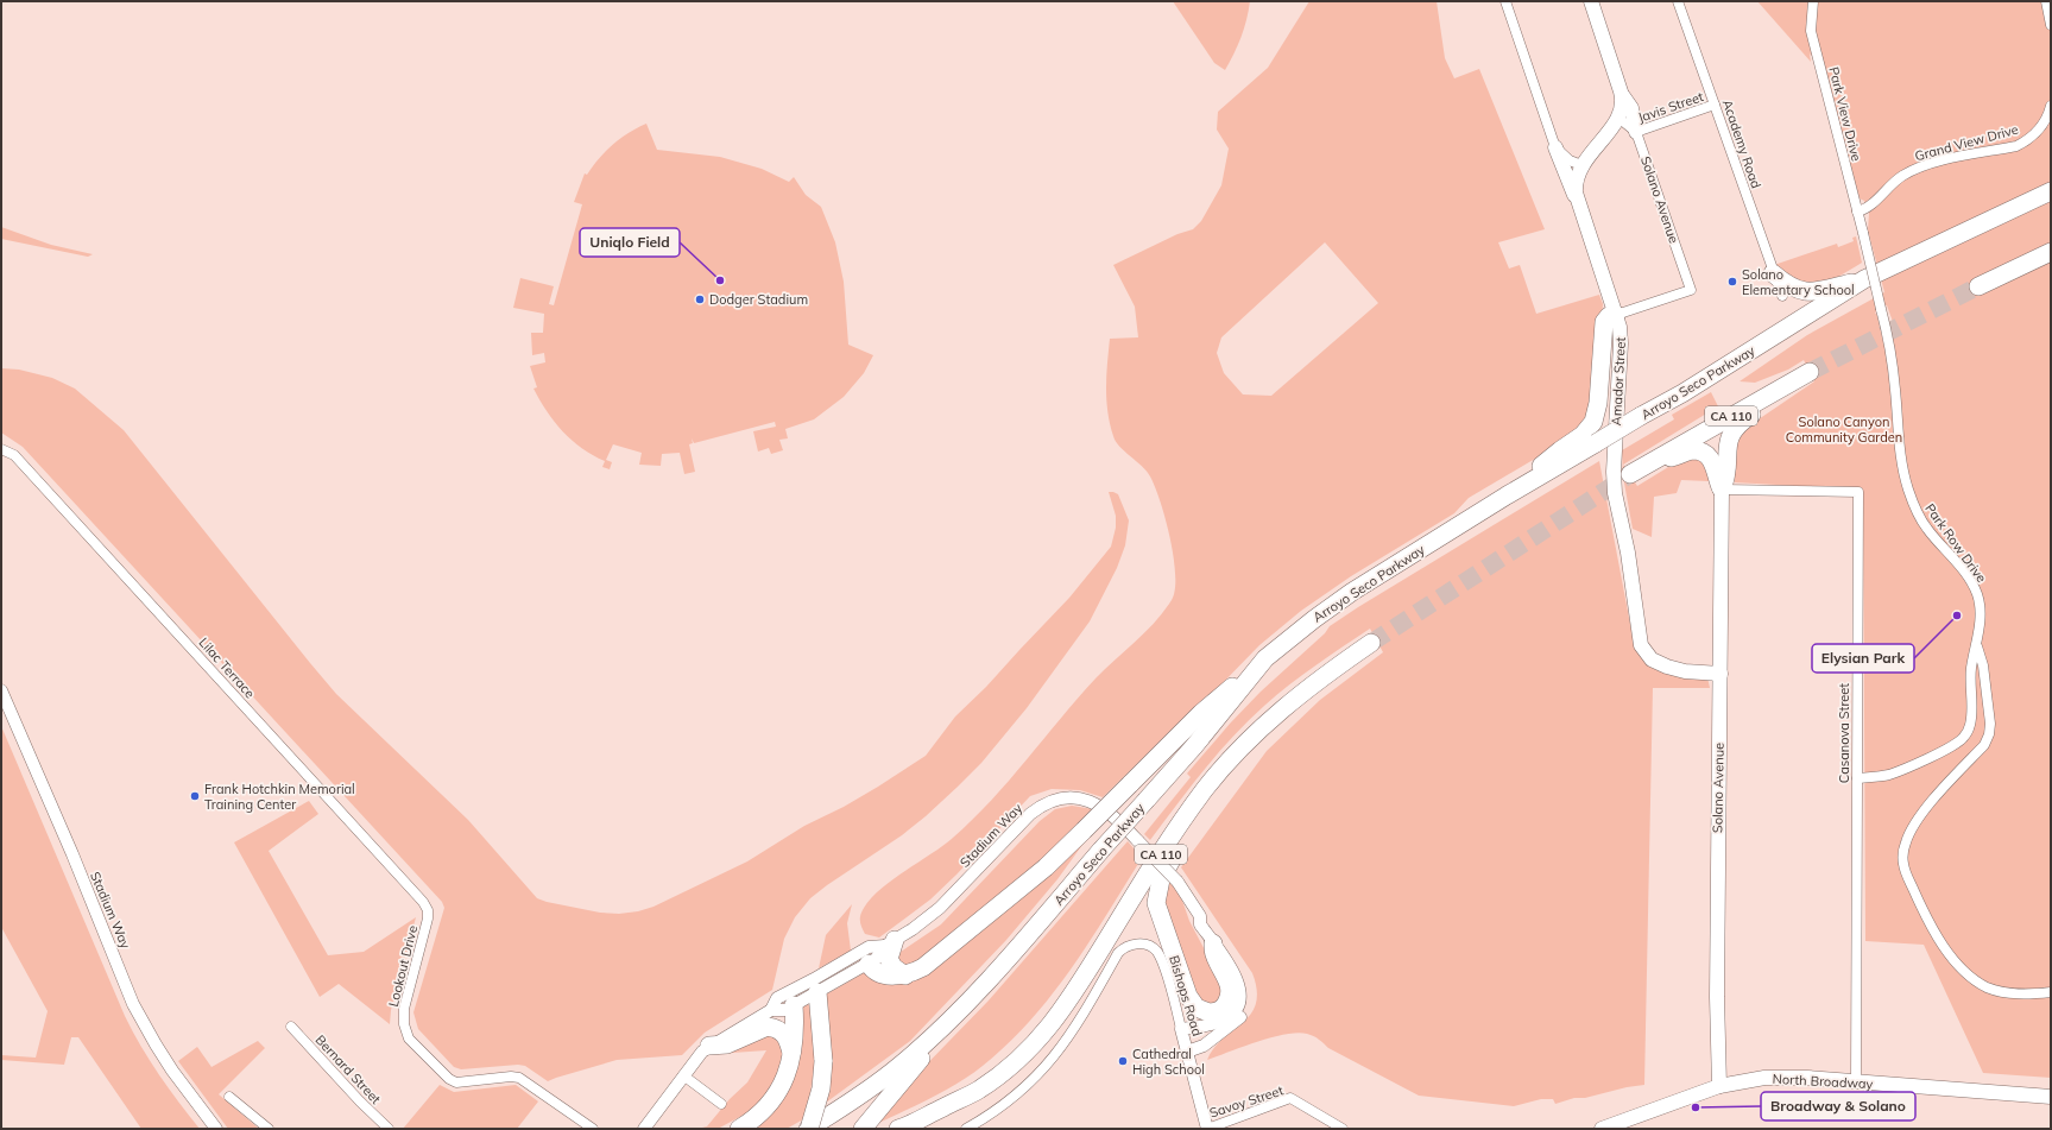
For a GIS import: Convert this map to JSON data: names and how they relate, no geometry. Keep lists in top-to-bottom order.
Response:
{
  "streets": {
    "highway": ["Arroyo Seco Parkway", "CA 110"],
    "main road": ["Solano Avenue", "Amador Street", "North Broadway"],
    "street": [
      "Javis Street",
      "Park View Drive",
      "Grand View Drive",
      "Academy Road",
      "Park Row Drive",
      "Lilac Terrace",
      "Casanova Street",
      "Stadium Way",
      "Lookout Drive",
      "Bishops Road",
      "Bernard Street",
      "Savoy Street"
    ]
  },
  "crossings": [
    ["Javis Street", "Academy Road"],
    ["Javis Street", "Solano Avenue"],
    ["Park View Drive", "Grand View Drive"],
    ["Park View Drive", "Park Row Drive"],
    ["Solano Avenue", "Amador Street"],
    ["Solano Avenue", "Casanova Street"],
    ["Solano Avenue", "North Broadway"],
    ["Lilac Terrace", "Lookout Drive"],
    ["Casanova Street", "North Broadway"],
    ["Stadium Way", "Bishops Road"],
    ["Bishops Road", "Savoy Street"]
  ],
  "parks": ["Solano Canyon Community Garden"],
  "places": [
    "Uniqlo Field",
    "Solano Elementary School",
    "Dodger Stadium",
    "Elysian Park",
    "Frank Hotchkin Memorial Training Center",
    "Cathedral High School",
    "Broadway & Solano"
  ]
}
